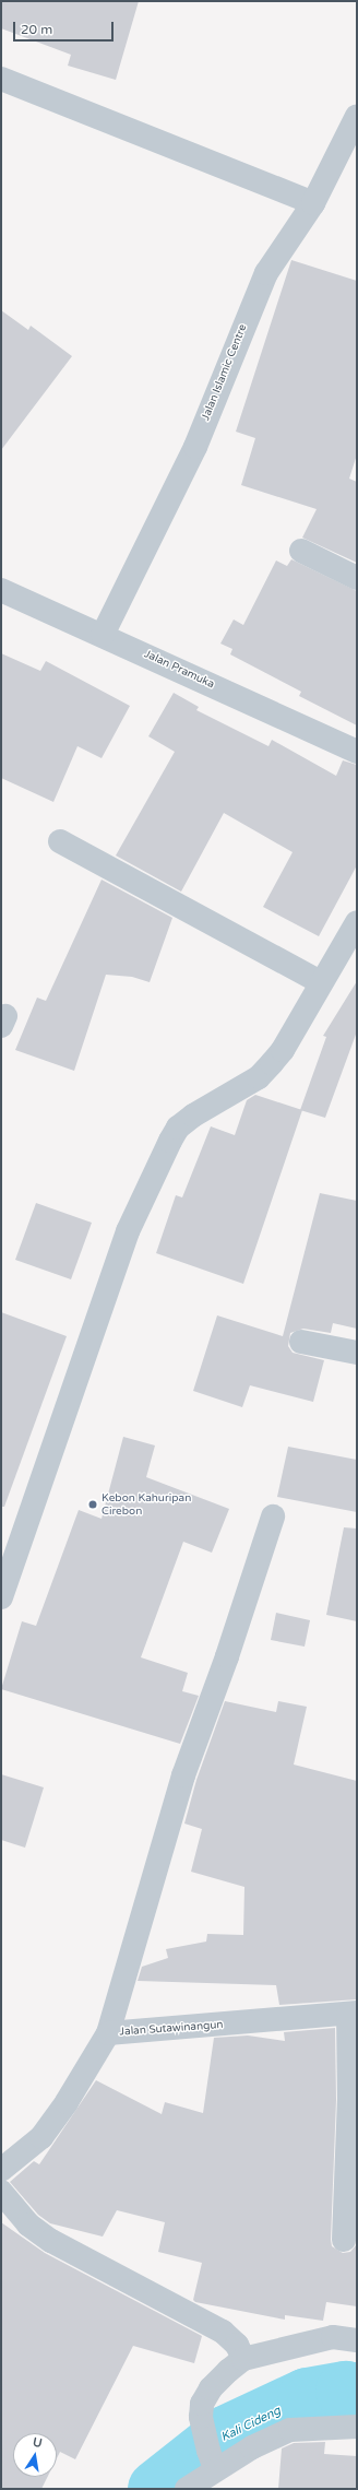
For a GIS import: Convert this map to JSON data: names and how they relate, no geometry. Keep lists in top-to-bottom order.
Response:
{
  "streets": {
    "street": ["Jalan Islamic Centre", "Jalan Pramuka", "Jalan Sutawinangun"]
  },
  "crossings": [
    ["Jalan Islamic Centre", "Jalan Pramuka"]
  ],
  "water": ["Kali Cideng"],
  "places": ["Kebon Kahuripan Cirebon"],
  "scale_bar": "20 m",
  "north": "top"
}
